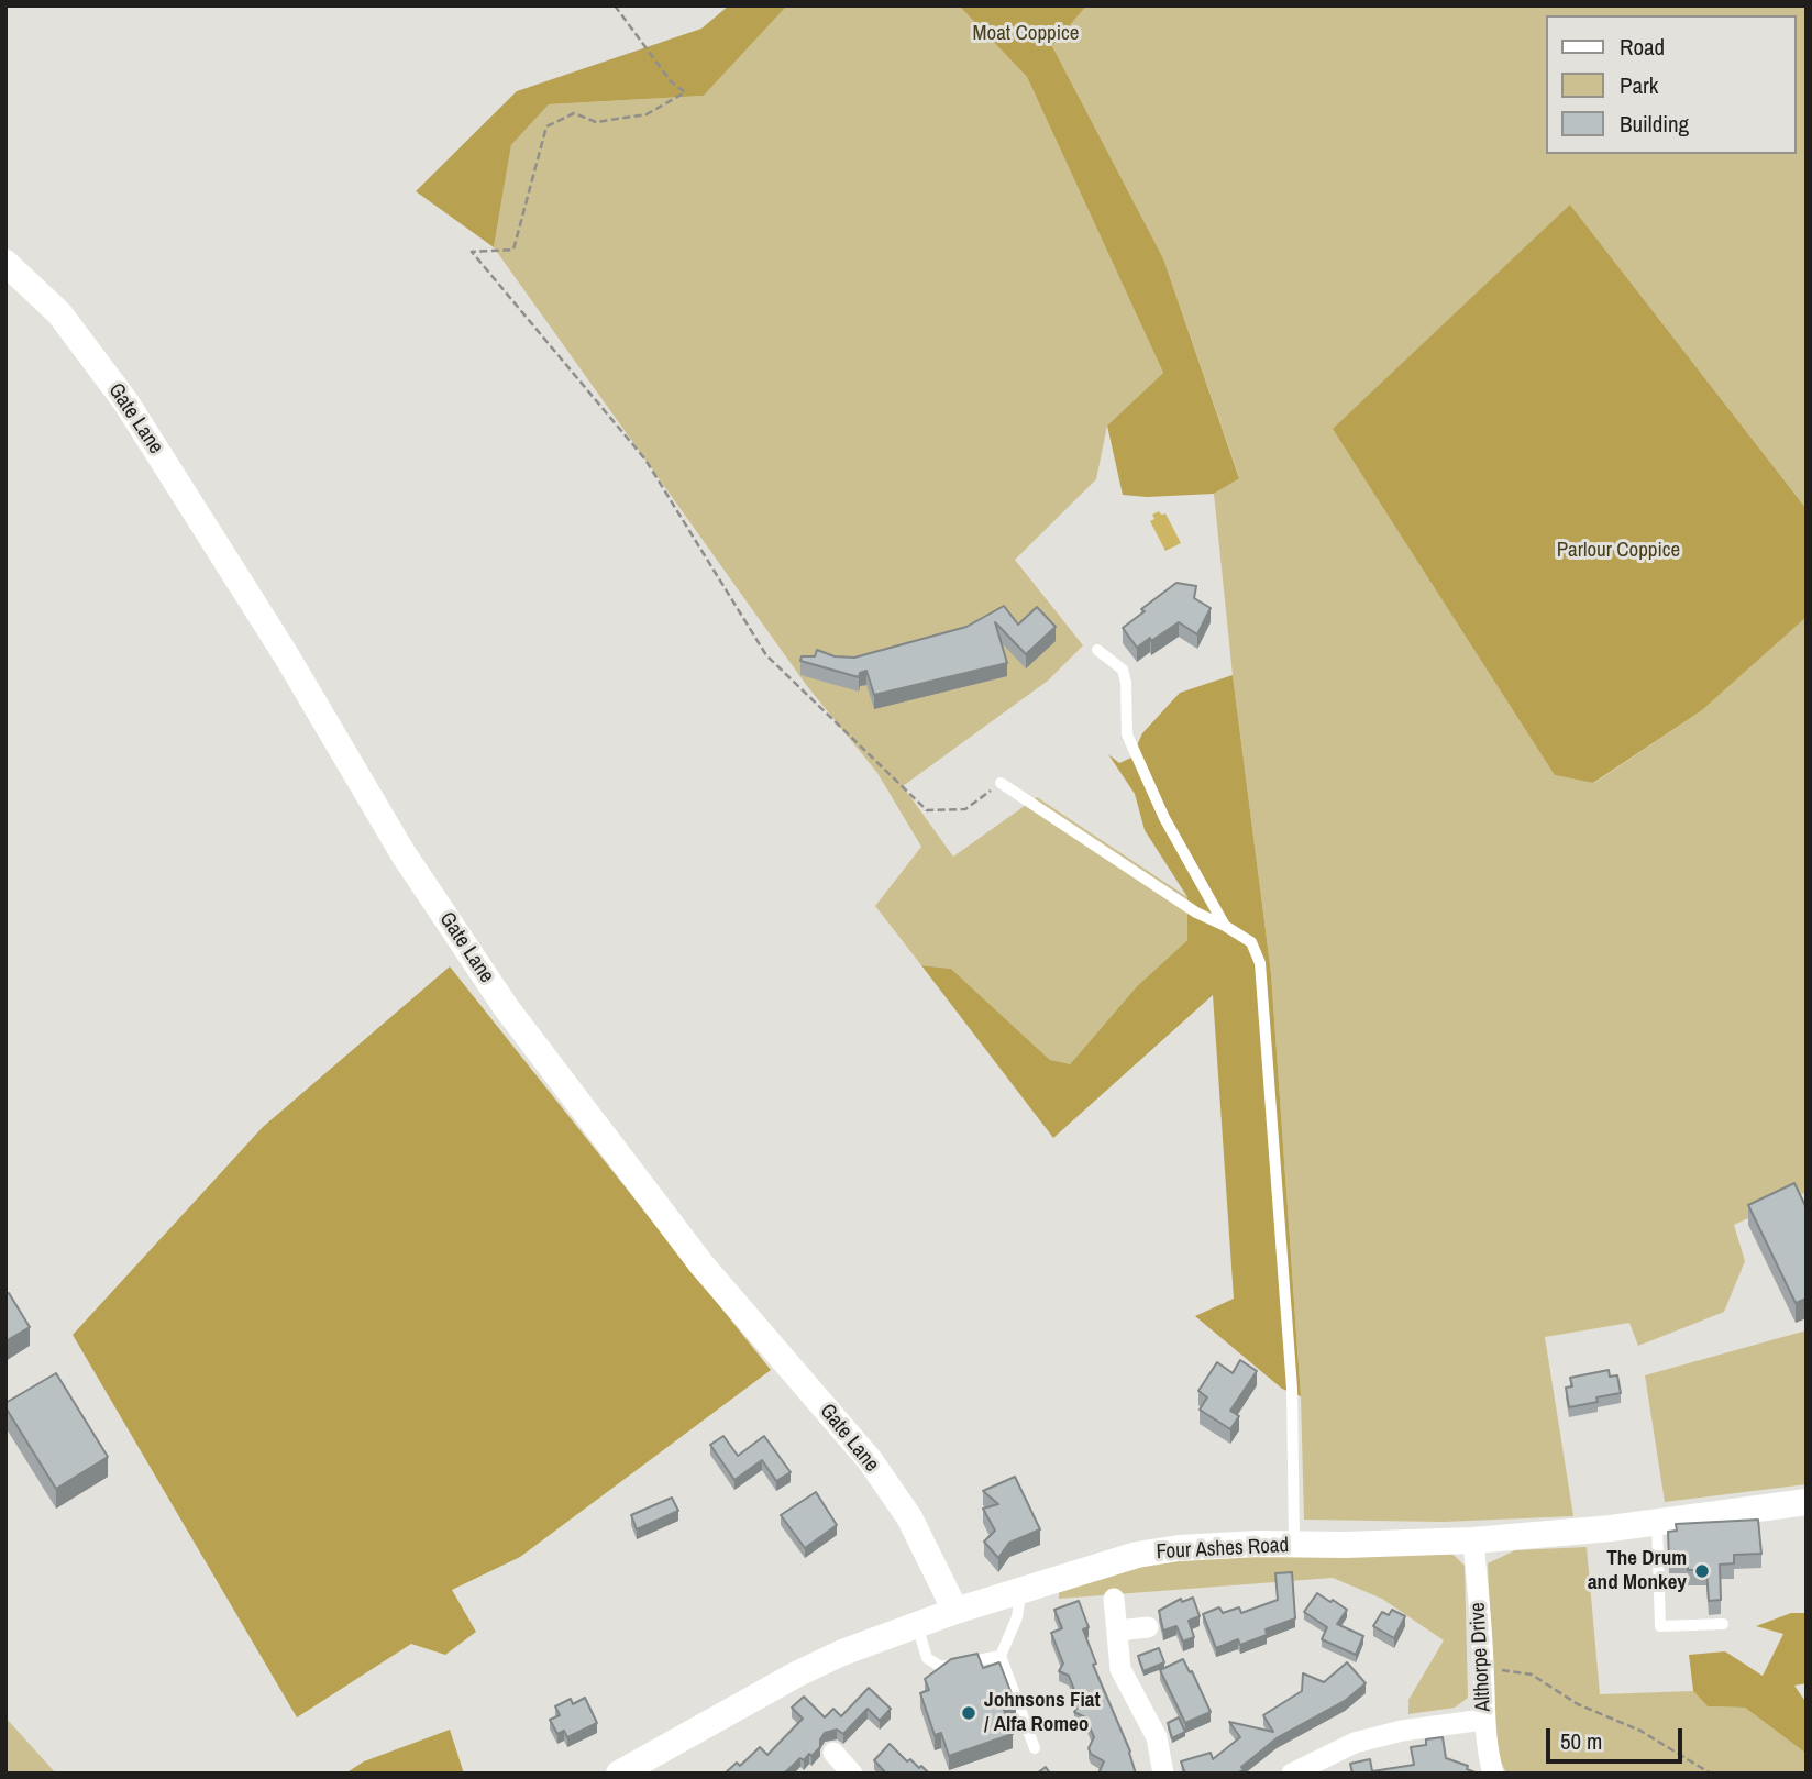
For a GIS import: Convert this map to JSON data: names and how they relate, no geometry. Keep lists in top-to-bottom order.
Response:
{
  "streets": {
    "street": ["Gate Lane", "Four Ashes Road", "Althorpe Drive"]
  },
  "crossings": [
    ["Gate Lane", "Four Ashes Road"],
    ["Four Ashes Road", "Althorpe Drive"]
  ],
  "parks": ["Moat Coppice", "Parlour Coppice"],
  "places": ["The Drum and Monkey", "Johnsons Fiat / Alfa Romeo"],
  "legend": ["Road", "Park", "Building"],
  "scale_bar": "50 m"
}
